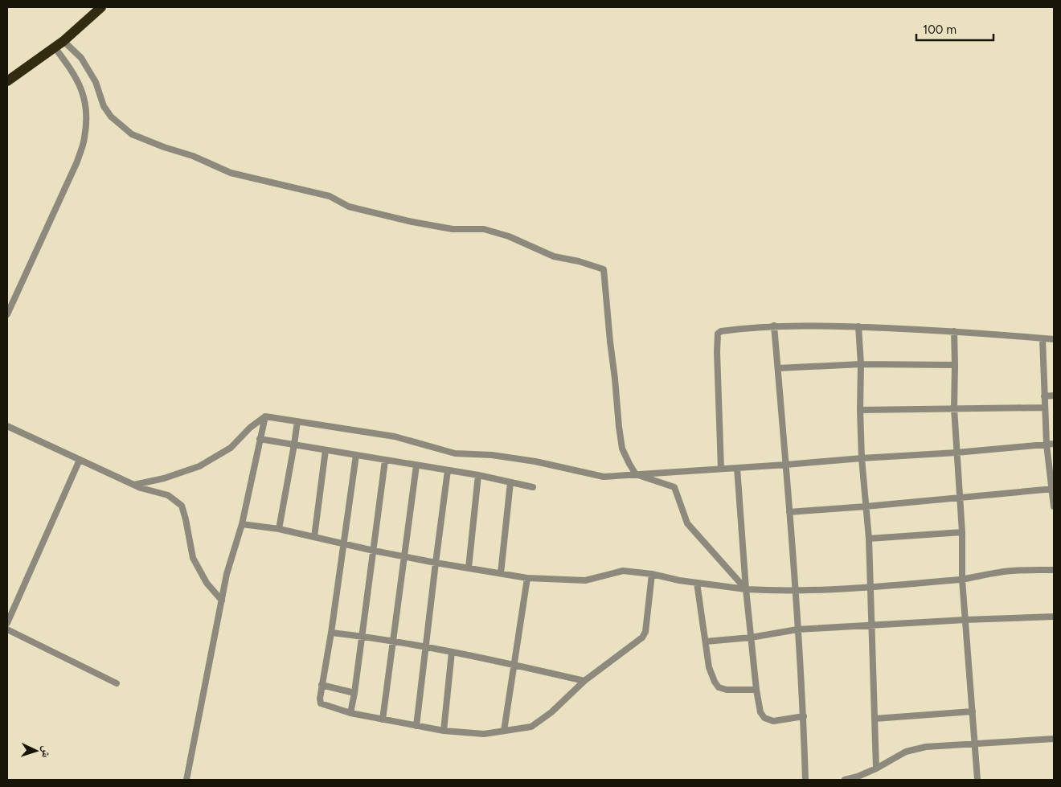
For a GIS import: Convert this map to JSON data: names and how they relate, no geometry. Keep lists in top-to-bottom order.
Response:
{
  "scale_bar": "100 m",
  "north": "right"
}
